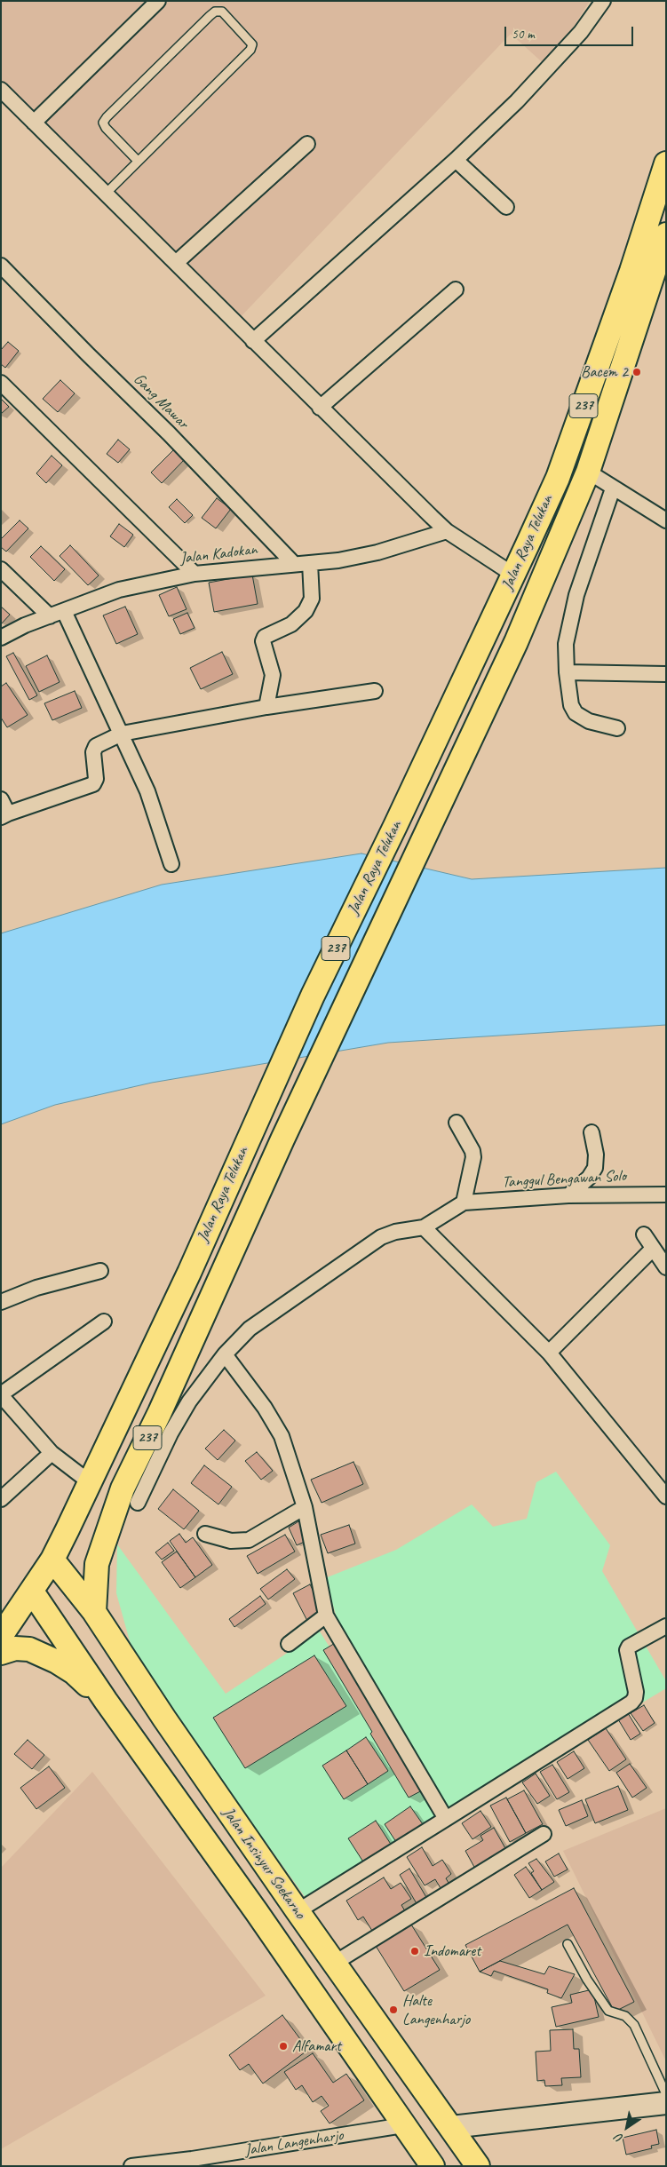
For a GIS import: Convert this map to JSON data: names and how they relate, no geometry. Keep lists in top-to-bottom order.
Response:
{
  "streets": {
    "main road": ["237", "Jalan Raya Telukan", "Jalan Insinyur Soekarno"],
    "street": [
      "Gang Mawar",
      "Jalan Kadokan",
      "Tanggul Bengawan Solo",
      "Jalan Langenharjo"
    ]
  },
  "crossings": [
    ["Gang Mawar", "Jalan Kadokan"],
    ["Jalan Raya Telukan", "Jalan Insinyur Soekarno"]
  ],
  "places": [
    "Bacem 2",
    "Indomaret",
    "Halte Langenharjo",
    "Alfamart"
  ],
  "scale_bar": "50 m",
  "north": "bottom left"
}
